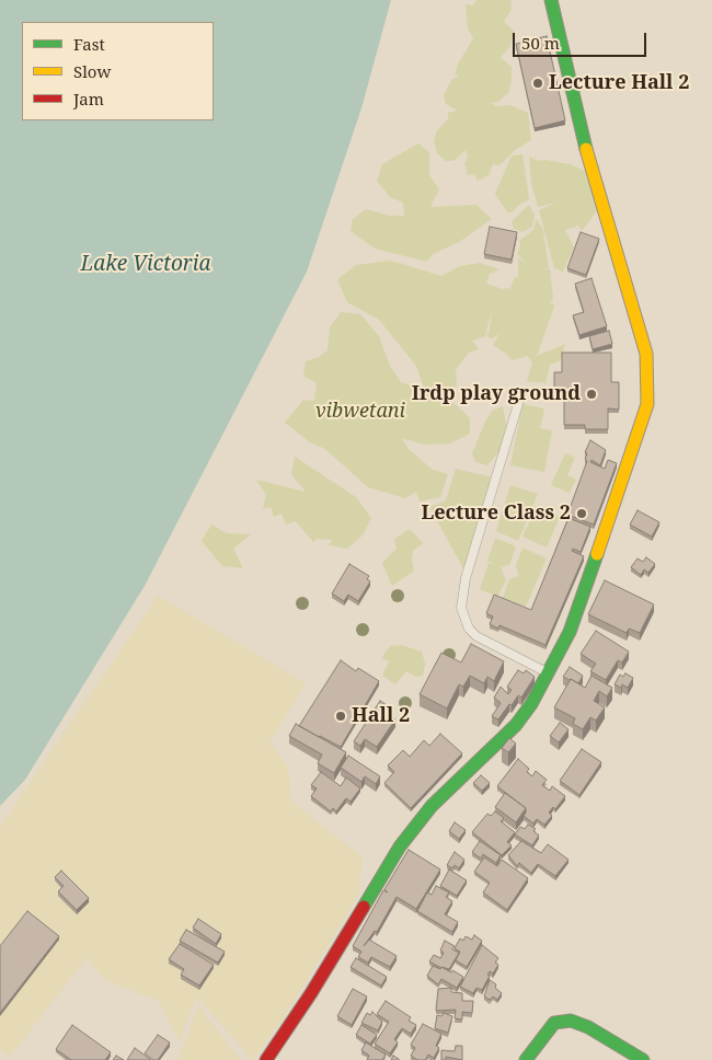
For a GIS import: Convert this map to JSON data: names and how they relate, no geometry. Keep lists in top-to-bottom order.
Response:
{
  "water": ["Lake Victoria"],
  "parks": ["vibwetani"],
  "places": [
    "Lecture Hall 2",
    "Irdp play ground",
    "Lecture Class 2",
    "Hall 2"
  ],
  "legend": ["Fast", "Slow", "Jam"],
  "scale_bar": "50 m"
}
